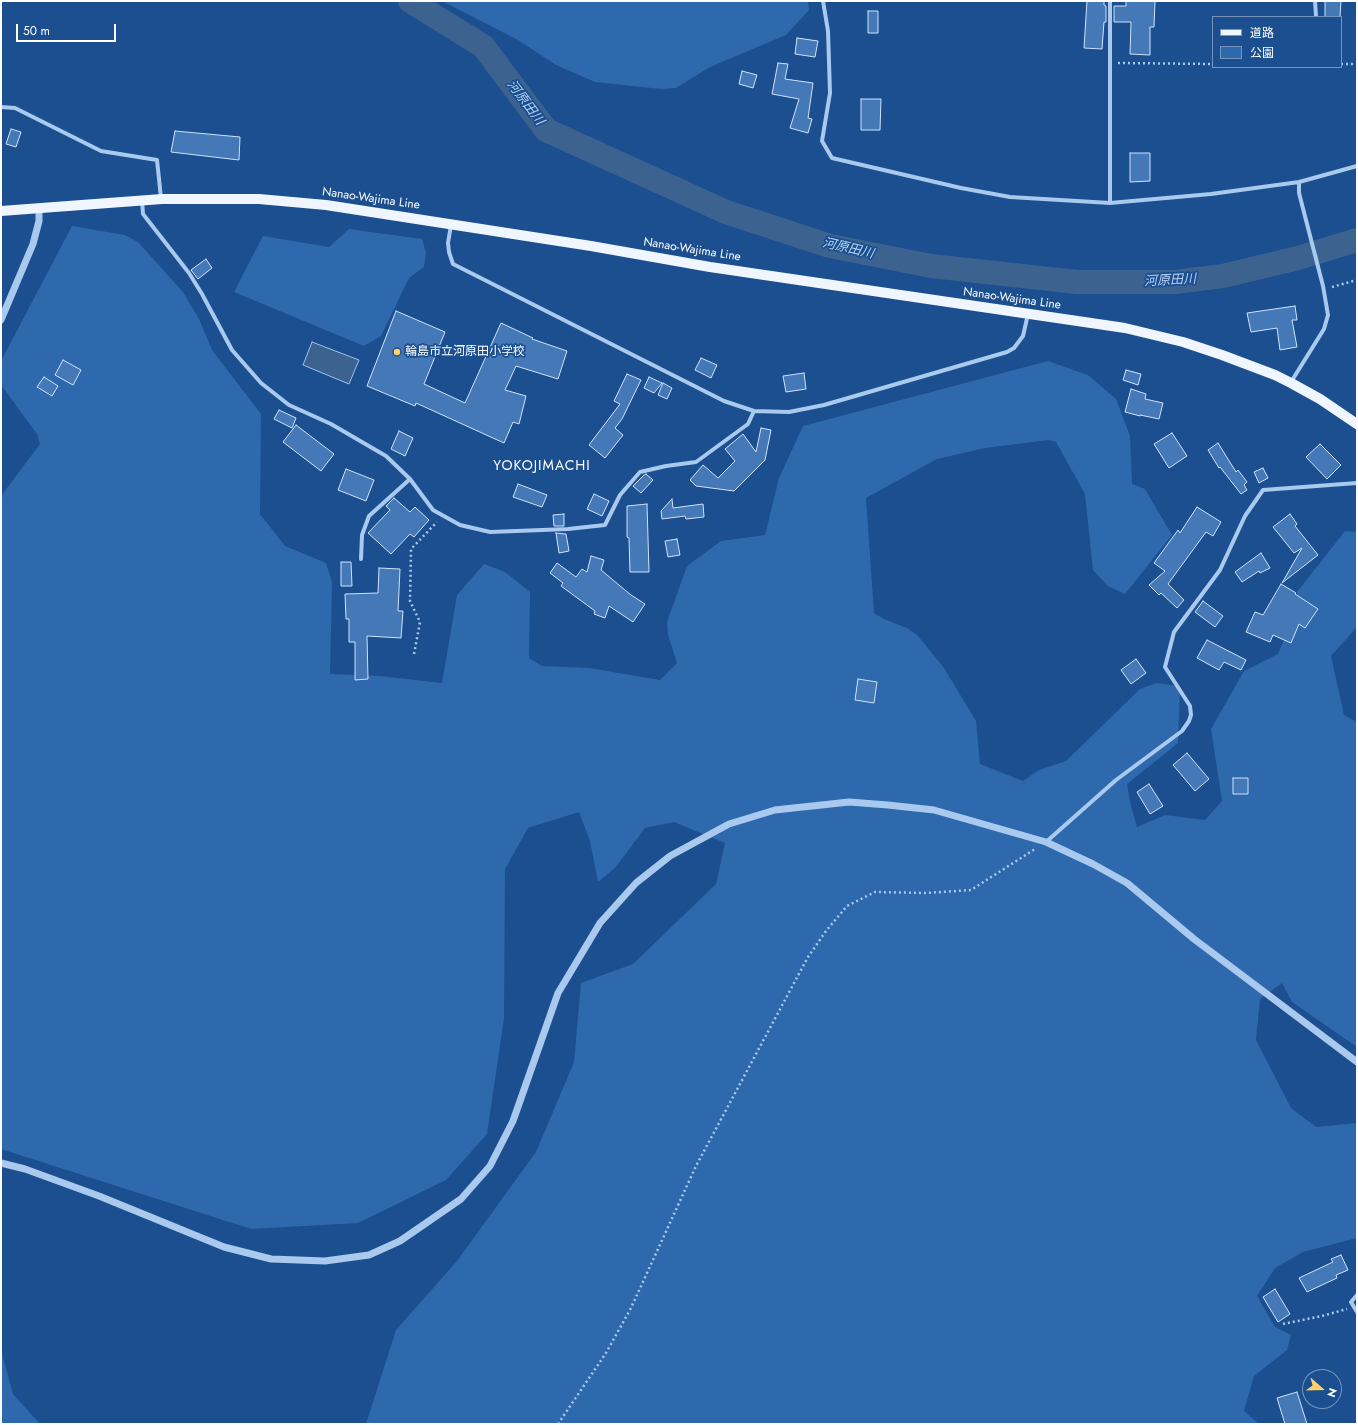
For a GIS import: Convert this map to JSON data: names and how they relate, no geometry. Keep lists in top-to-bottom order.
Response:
{
  "streets": {
    "main road": ["Nanao-Wajima Line"]
  },
  "districts": ["YOKOJIMACHI"],
  "water": ["河原田川"],
  "places": ["輪島市立河原田小学校"],
  "legend": ["道路", "公園"],
  "scale_bar": "50 m",
  "north": "right"
}
